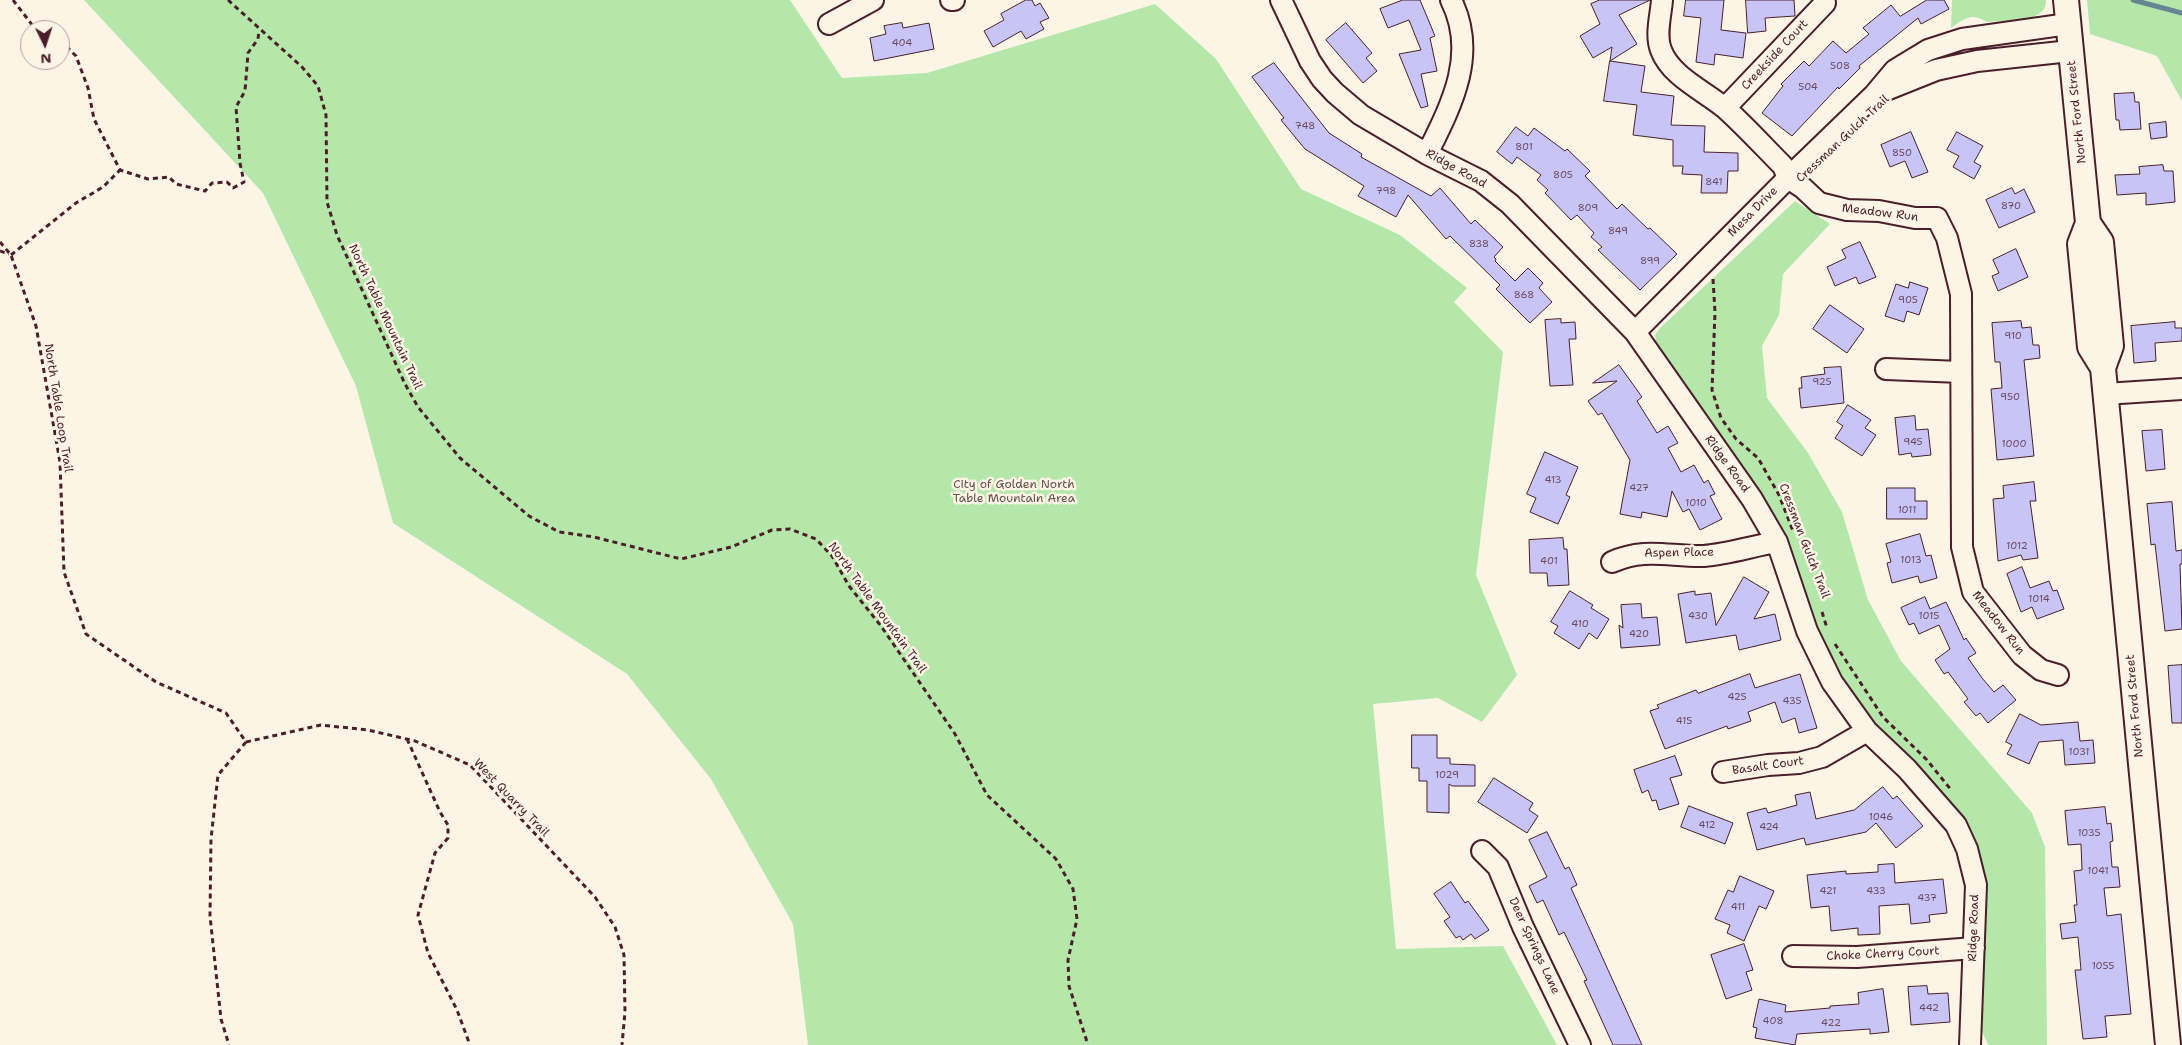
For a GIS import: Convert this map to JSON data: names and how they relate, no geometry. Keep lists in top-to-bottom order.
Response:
{
  "streets": {
    "street": [
      "Creekside Court",
      "North Ford Street",
      "Ridge Road",
      "Mesa Drive",
      "Meadow Run",
      "Aspen Place",
      "Basalt Court",
      "Deer Springs Lane",
      "Choke Cherry Court"
    ],
    "path": [
      "Cressman Gulch Trail",
      "North Table Mountain Trail",
      "North Table Loop Trail",
      "West Quarry Trail"
    ]
  },
  "crossings": [
    ["Creekside Court", "Meadow Run"],
    ["North Ford Street", "Mesa Drive"],
    ["Cressman Gulch Trail", "Ridge Road"],
    ["Cressman Gulch Trail", "Aspen Place"],
    ["Ridge Road", "Mesa Drive"],
    ["Ridge Road", "Aspen Place"],
    ["Ridge Road", "Basalt Court"],
    ["Ridge Road", "Choke Cherry Court"],
    ["Mesa Drive", "Meadow Run"],
    ["North Table Loop Trail", "West Quarry Trail"]
  ],
  "parks": ["City of Golden North Table Mountain Area"],
  "house_numbers": [
    "404",
    "508",
    "504",
    "748",
    "801",
    "850",
    "805",
    "841",
    "798",
    "870",
    "809",
    "849",
    "838",
    "899",
    "868",
    "905",
    "910",
    "925",
    "950",
    "945",
    "1000",
    "413",
    "427",
    "1010",
    "1011",
    "1012",
    "1013",
    "401",
    "1014",
    "430",
    "1015",
    "410",
    "420",
    "425",
    "435",
    "415",
    "1031",
    "1029",
    "1046",
    "412",
    "424",
    "1035",
    "1041",
    "421",
    "433",
    "437",
    "411",
    "1055",
    "442",
    "408",
    "422"
  ],
  "north": "bottom"
}
